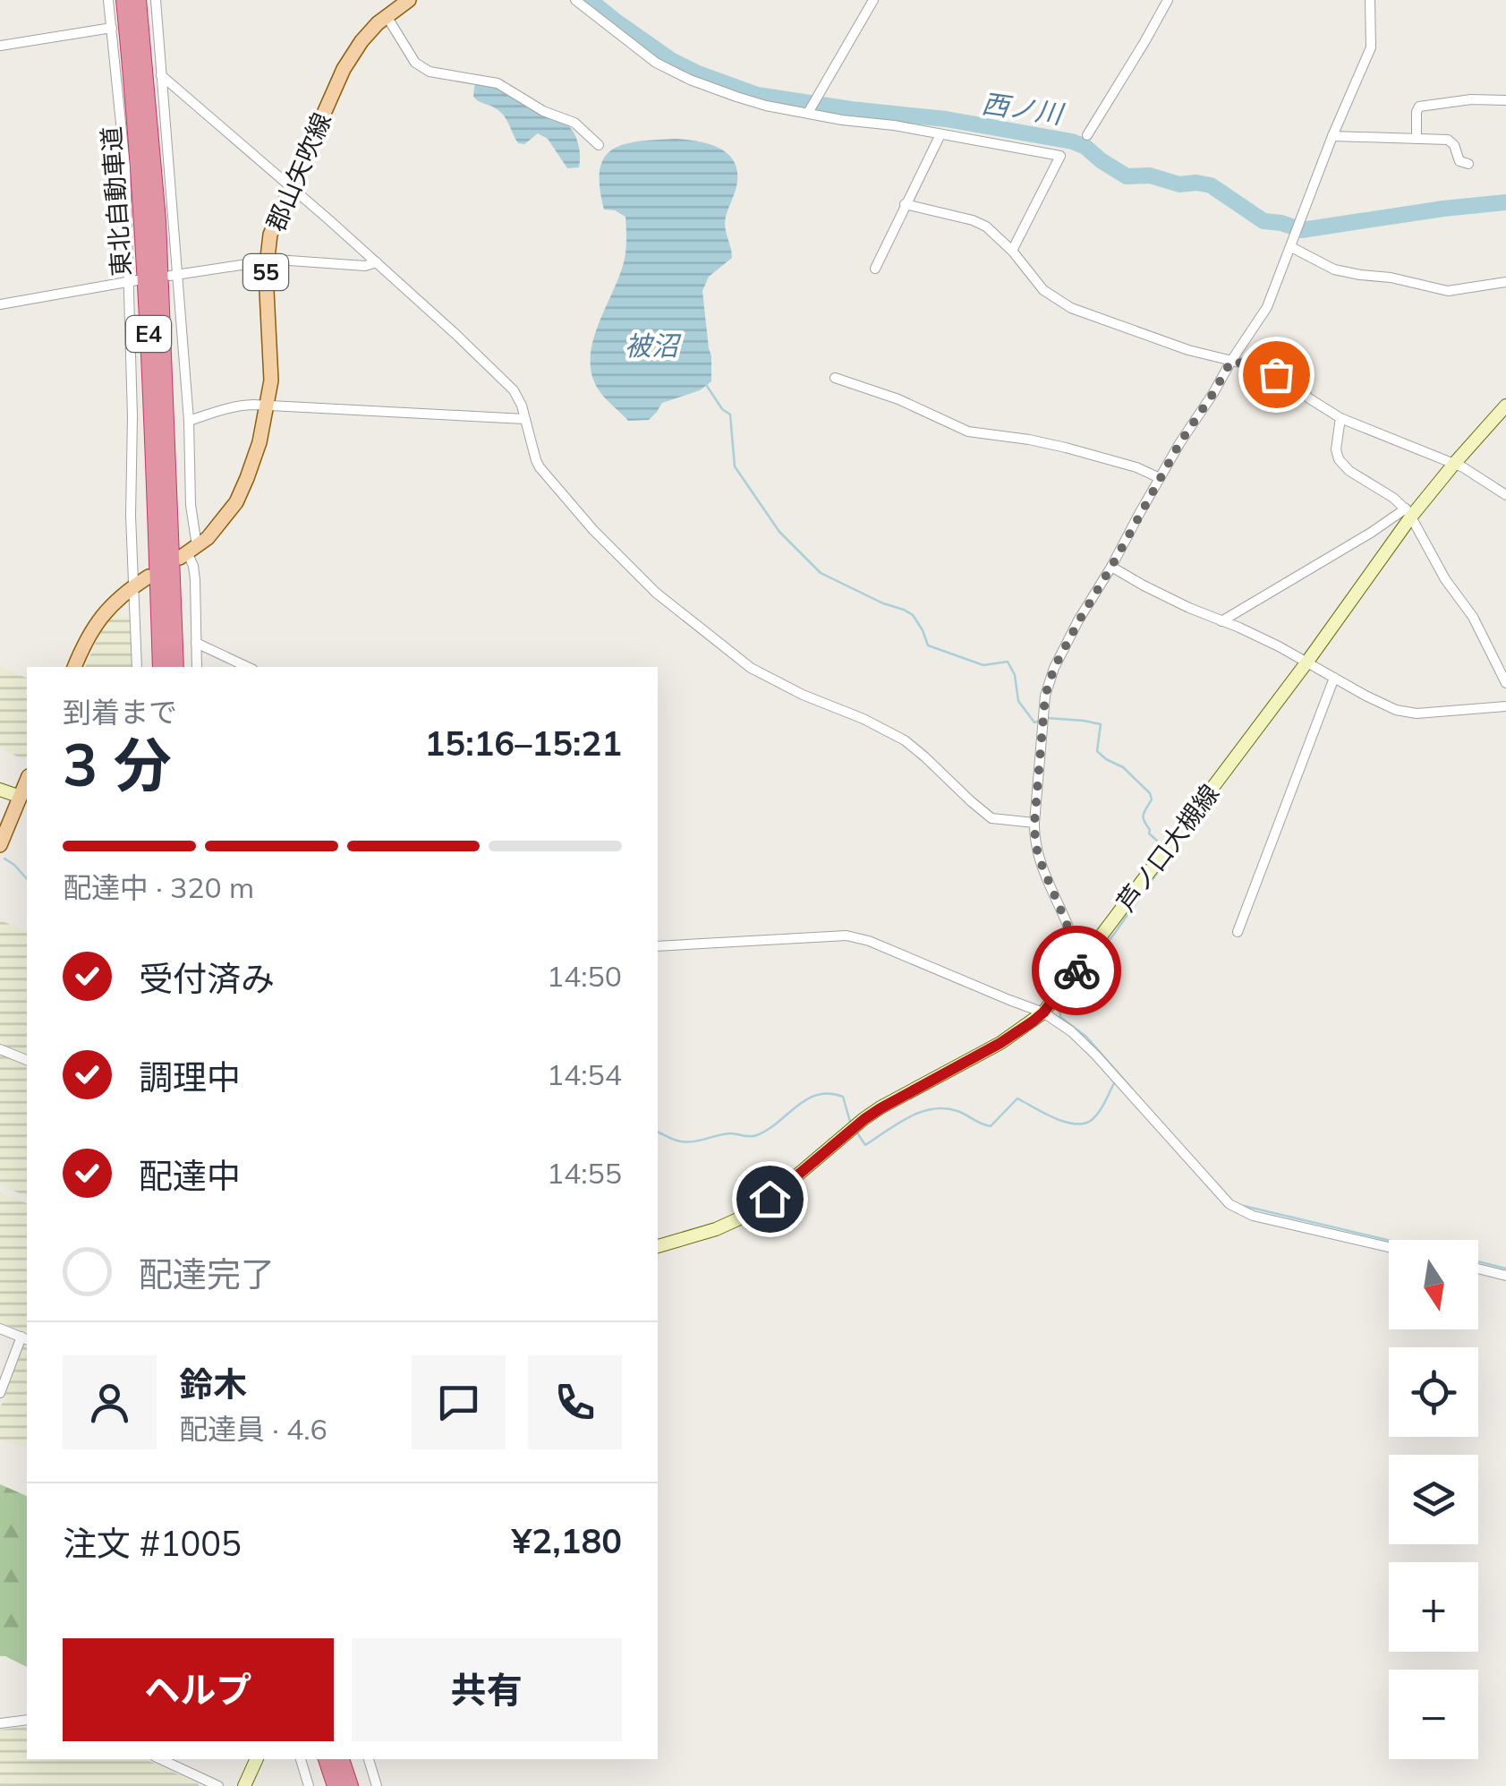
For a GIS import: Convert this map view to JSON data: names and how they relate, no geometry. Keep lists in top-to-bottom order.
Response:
{
  "streets": {
    "highway": ["東北自動車道", "E4"],
    "main road": ["郡山矢吹線", "55", "芦ノ口大槻線"]
  },
  "water": ["西ノ川", "被沼"],
  "north": "bottom",
  "page": {
    "heading": ["3 分", "到着まで", "15:16–15:21"],
    "panel": [
      "鈴木",
      "配達員 · 4.6",
      "注文 #1005",
      "¥2,180"
    ],
    "bar": "配達中 · 320 m",
    "list": [
      ["受付済み", "14:50"],
      ["調理中", "14:54"],
      ["配達中", "14:55"],
      "配達完了"
    ],
    "map_buttons": ["+", "−"],
    "buttons": ["ヘルプ", "共有"]
  }
}
